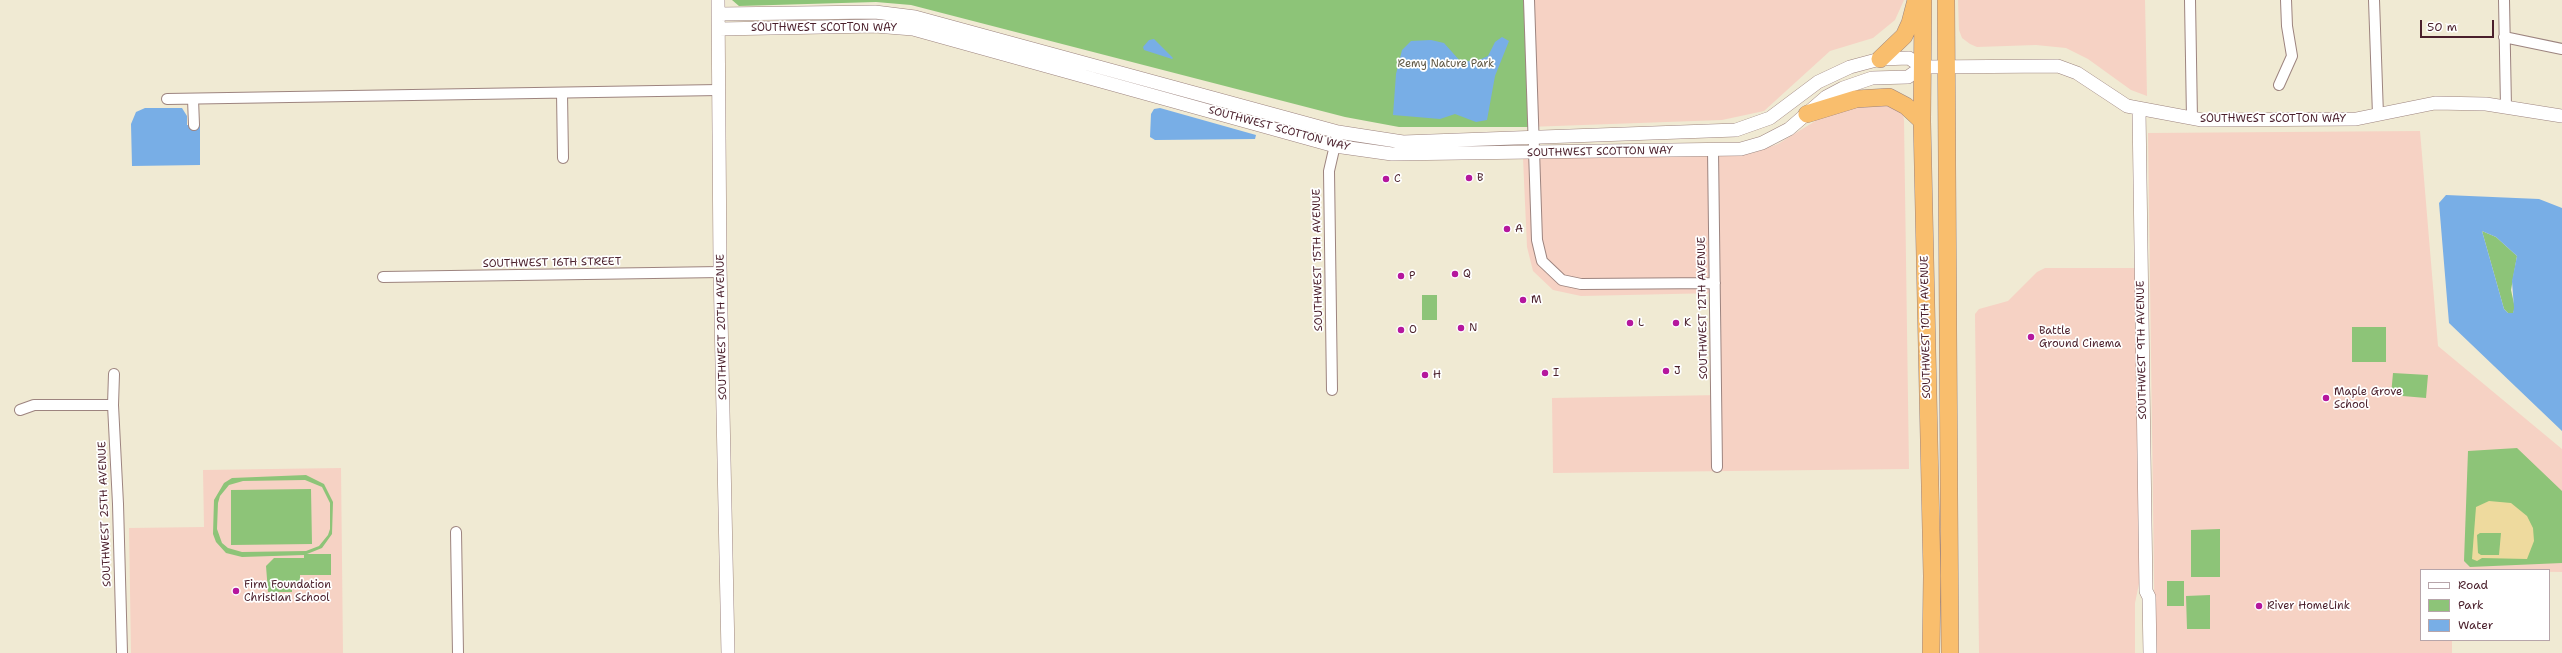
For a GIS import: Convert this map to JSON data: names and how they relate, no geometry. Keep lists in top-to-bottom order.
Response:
{
  "streets": {
    "highway": ["SOUTHWEST 10TH AVENUE"],
    "street": [
      "SOUTHWEST SCOTTON WAY",
      "SOUTHWEST 15TH AVENUE",
      "SOUTHWEST 16TH STREET",
      "SOUTHWEST 12TH AVENUE",
      "SOUTHWEST 20TH AVENUE",
      "SOUTHWEST 9TH AVENUE",
      "SOUTHWEST 25TH AVENUE"
    ]
  },
  "crossings": [
    ["SOUTHWEST SCOTTON WAY", "SOUTHWEST 15TH AVENUE"],
    ["SOUTHWEST SCOTTON WAY", "SOUTHWEST 12TH AVENUE"],
    ["SOUTHWEST SCOTTON WAY", "SOUTHWEST 20TH AVENUE"],
    ["SOUTHWEST SCOTTON WAY", "SOUTHWEST 10TH AVENUE"],
    ["SOUTHWEST SCOTTON WAY", "SOUTHWEST 9TH AVENUE"],
    ["SOUTHWEST 16TH STREET", "SOUTHWEST 20TH AVENUE"]
  ],
  "parks": ["Remy Nature Park"],
  "places": [
    "B",
    "C",
    "A",
    "Q",
    "P",
    "M",
    "L",
    "K",
    "N",
    "O",
    "Battle Ground Cinema",
    "J",
    "I",
    "H",
    "Maple Grove School",
    "Firm Foundation Christian School",
    "River HomeLink"
  ],
  "legend": ["Road", "Park", "Water"],
  "scale_bar": "50 m"
}
